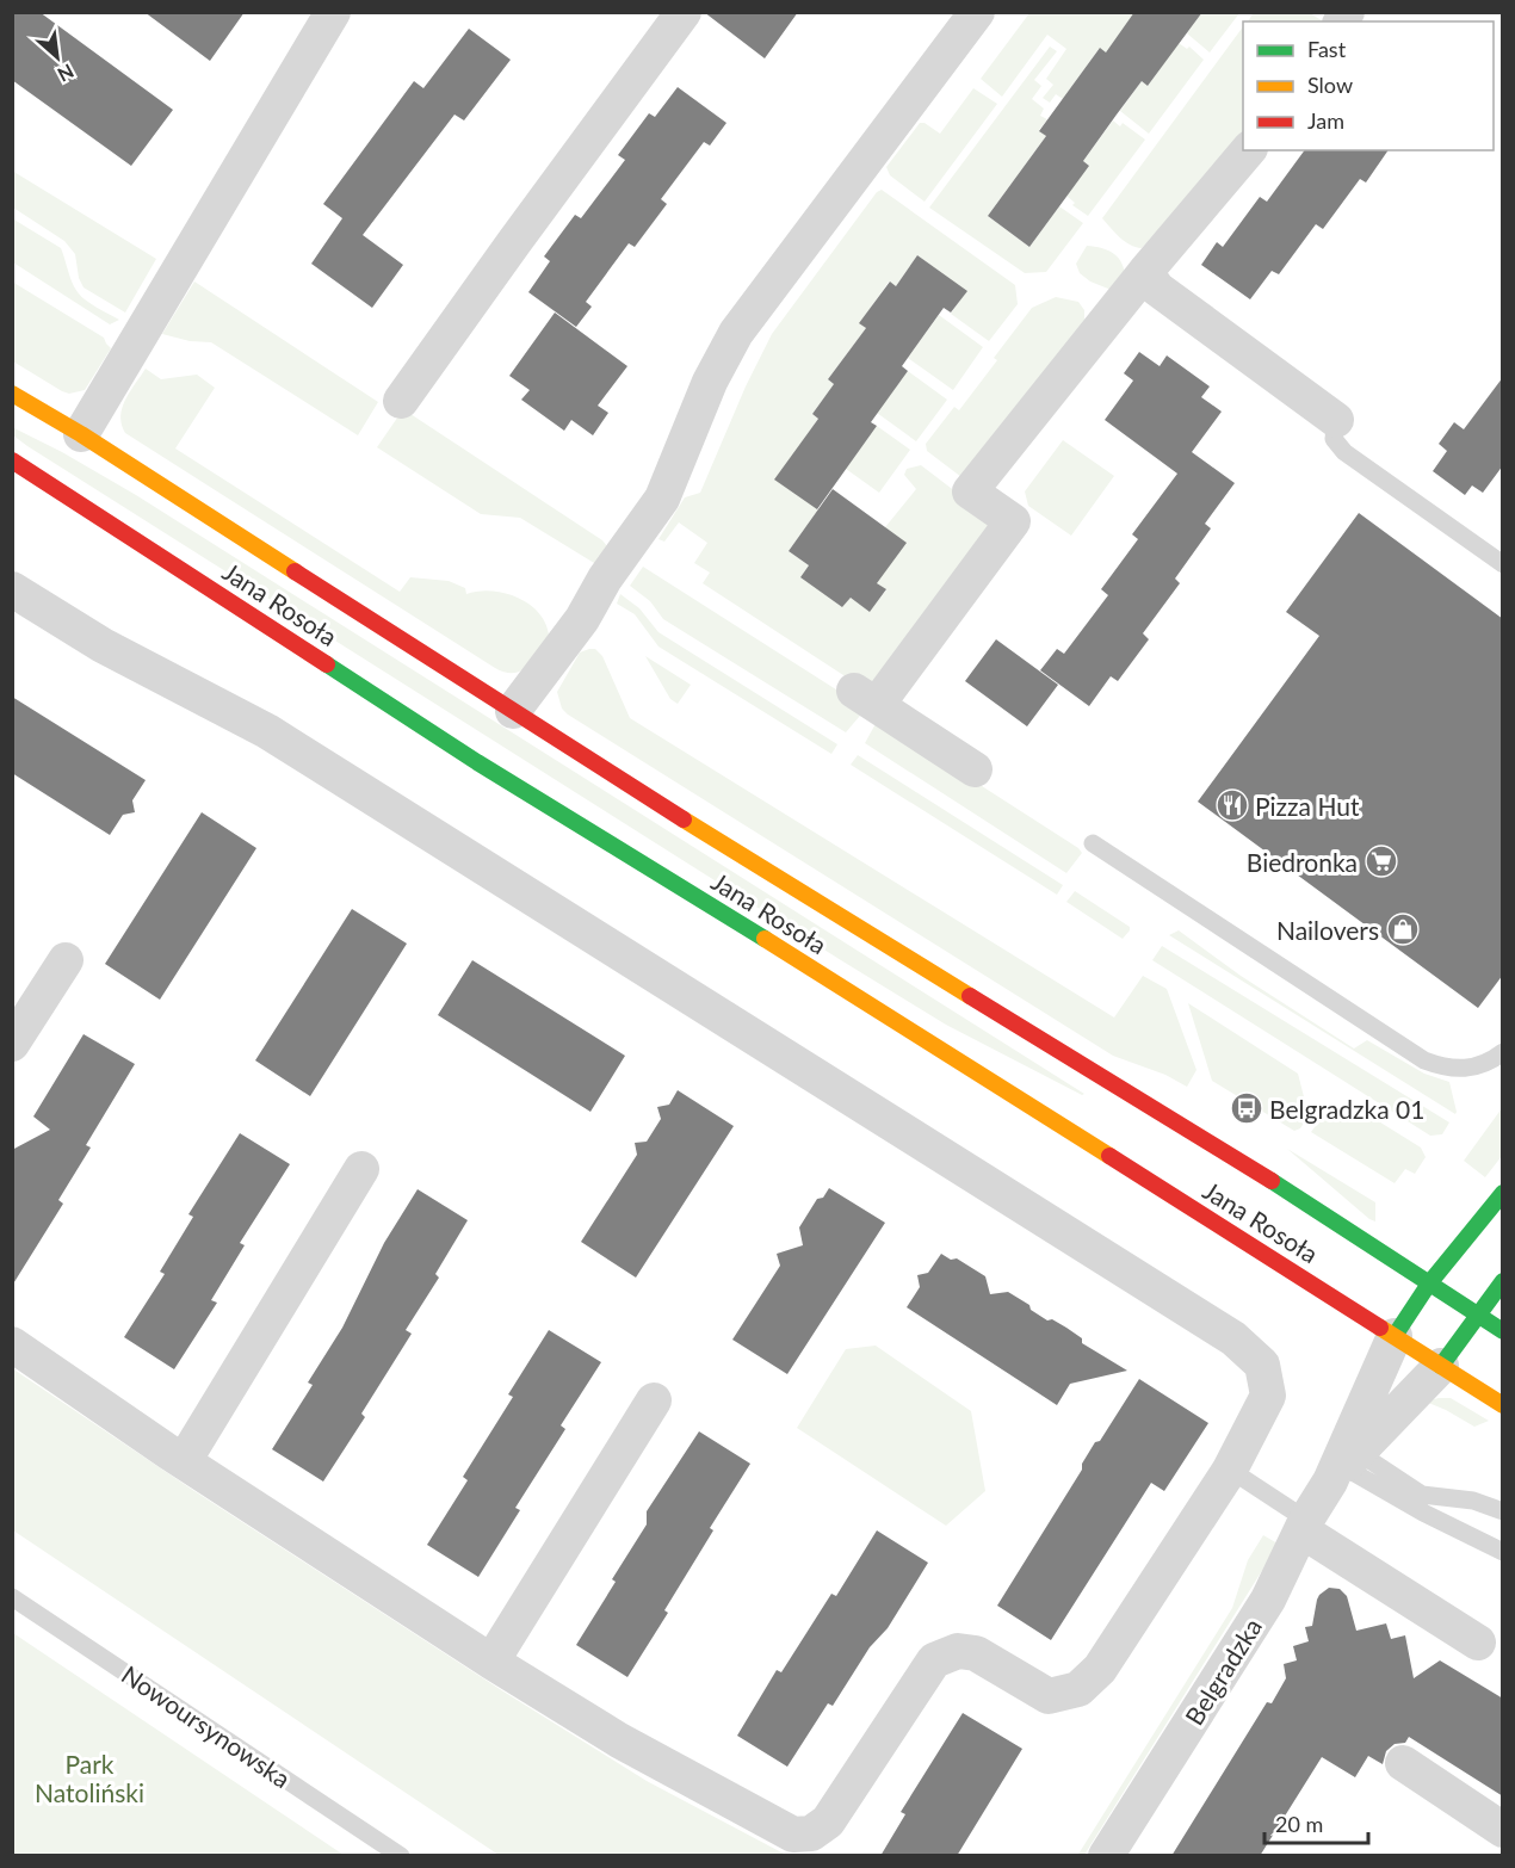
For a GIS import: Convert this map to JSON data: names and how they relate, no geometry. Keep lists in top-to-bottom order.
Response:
{
  "streets": {
    "street": ["Jana Rosoła", "Belgradzka"],
    "lane": ["Nowoursynowska"]
  },
  "crossings": [
    ["Jana Rosoła", "Belgradzka"]
  ],
  "parks": ["Park Natoliński"],
  "places": {
    "restaurant": ["Pizza Hut"],
    "supermarket": ["Biedronka"],
    "shop": ["Nailovers"],
    "bus stop": ["Belgradzka 01"]
  },
  "legend": ["Fast", "Slow", "Jam"],
  "scale_bar": "20 m",
  "north": "bottom right"
}
